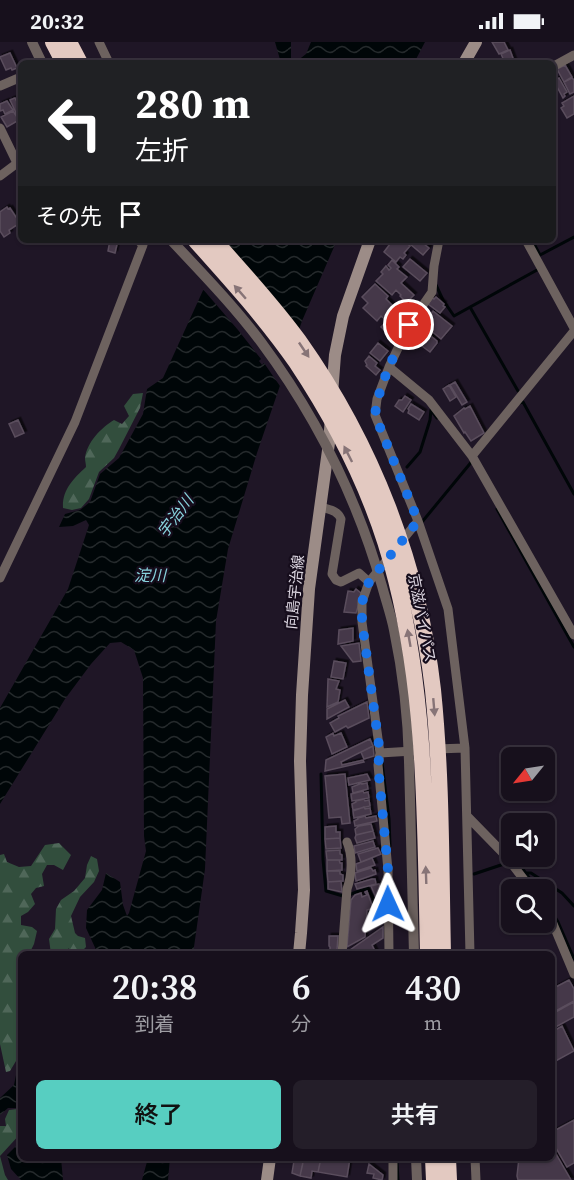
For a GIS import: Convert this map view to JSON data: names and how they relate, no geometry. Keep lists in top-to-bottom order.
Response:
{
  "streets": {
    "highway": ["京滋バイパス"],
    "main road": ["向島宇治線"]
  },
  "water": ["宇治川", "淀川"],
  "north": "bottom left",
  "page": {
    "status": "20:32",
    "turn": ["280 m", "左折"],
    "then": "その先",
    "eta": [
      "20:38",
      "到着",
      "6",
      "分",
      "430",
      "m"
    ],
    "buttons": ["終了", "共有"]
  }
}
